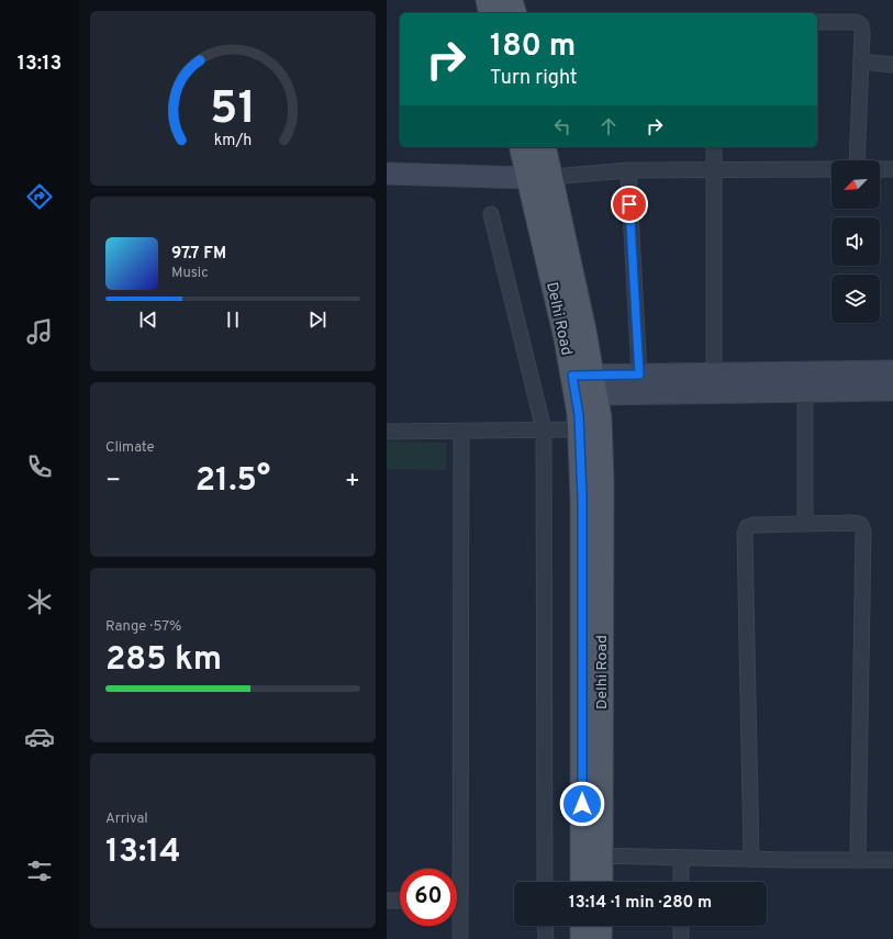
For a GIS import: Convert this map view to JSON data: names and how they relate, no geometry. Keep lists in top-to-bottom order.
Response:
{
  "streets": {
    "main road": ["Delhi Road"]
  },
  "north": "bottom left",
  "page": {
    "tabs": "13:13",
    "turn": ["180 m", "Turn right"],
    "song": ["97.7 FM", "Music"],
    "tile": [
      "Climate",
      ["Range · 57%", "285 km"],
      ["Arrival", "13:14"]
    ],
    "heat": ["−", "21.5°", "+"],
    "limit": "60",
    "trip": "13:14 · 1 min · 280 m",
    "gauge": ["51", "km/h"]
  }
}
